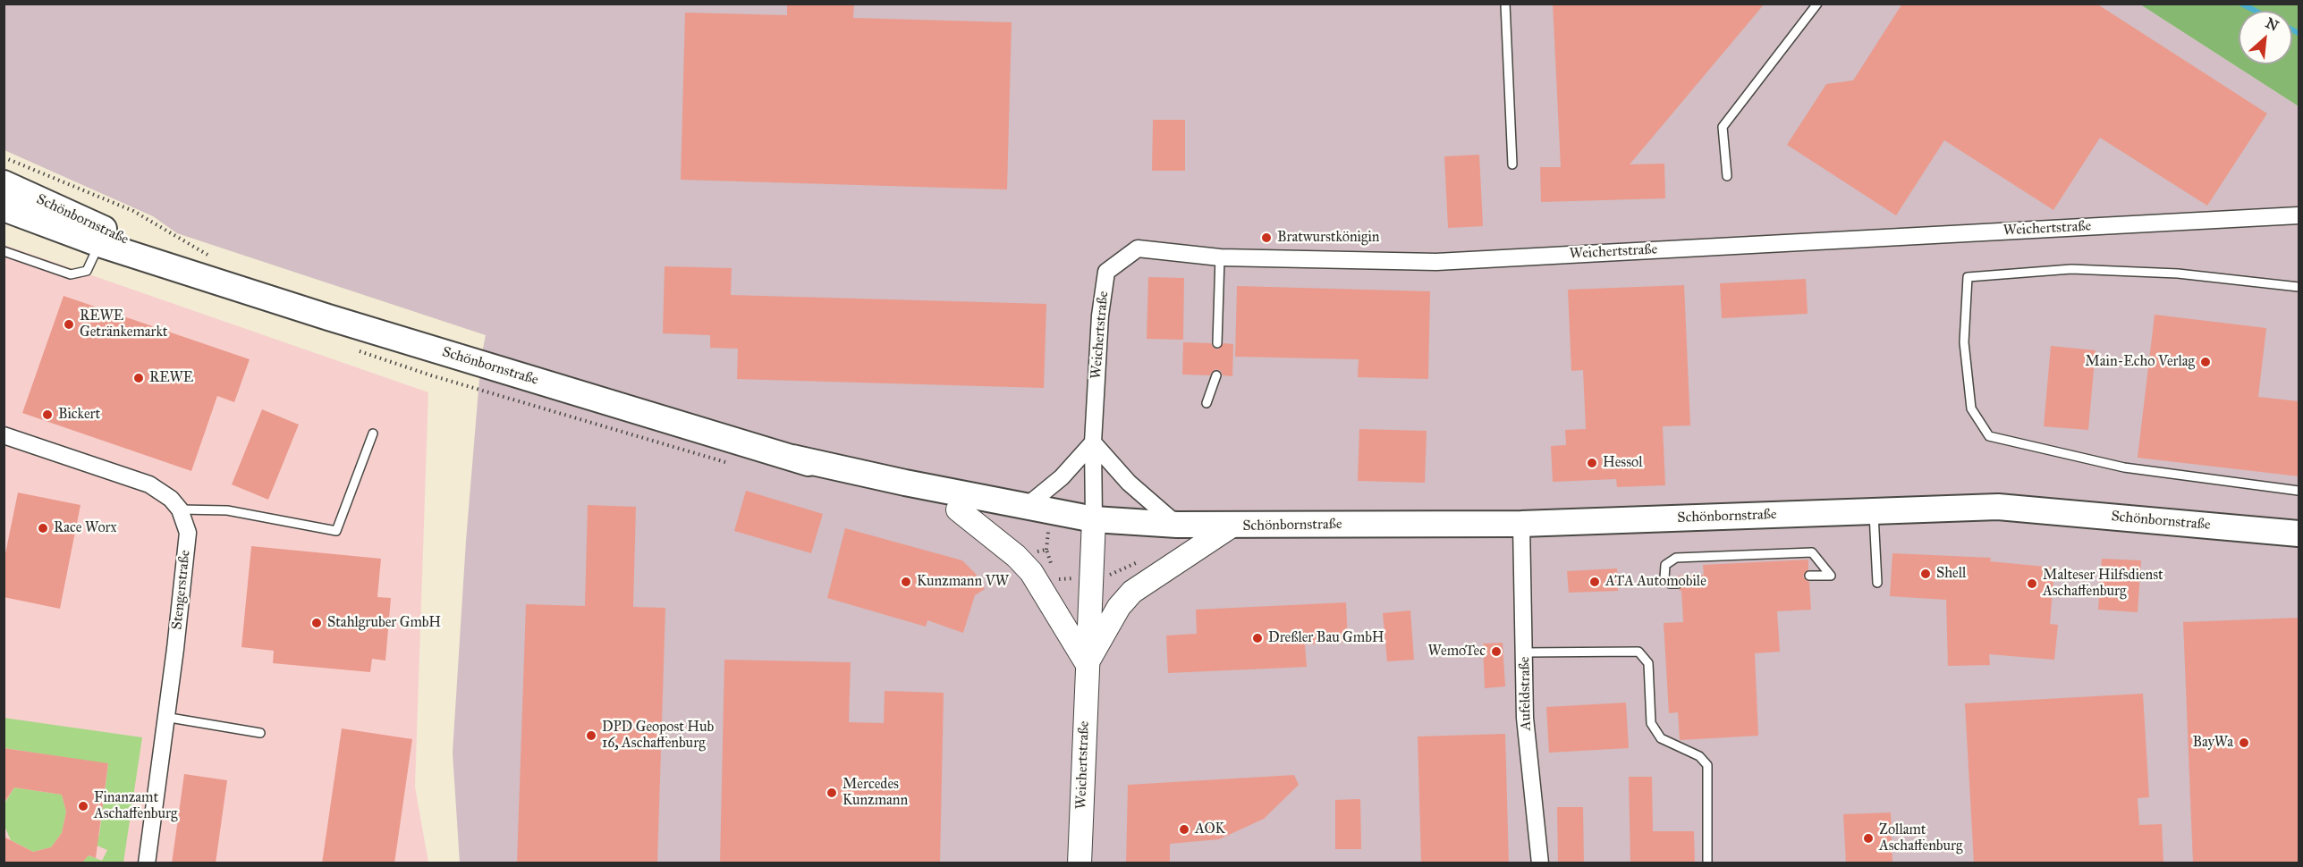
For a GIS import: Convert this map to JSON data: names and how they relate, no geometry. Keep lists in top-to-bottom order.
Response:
{
  "streets": {
    "main road": ["Schönbornstraße", "Weichertstraße"],
    "street": ["Stengerstraße", "Aufeldstraße"]
  },
  "crossings": [
    ["Schönbornstraße", "Weichertstraße"],
    ["Schönbornstraße", "Aufeldstraße"]
  ],
  "places": [
    "Bratwurstkönigin",
    "REWE Getränkemarkt",
    "Main-Echo Verlag",
    "REWE",
    "Bickert",
    "Hessol",
    "Race Worx",
    "Shell",
    "Kunzmann VW",
    "ATA Automobile",
    "Malteser Hilfsdienst Aschaffenburg",
    "Stahlgruber GmbH",
    "Dreßler Bau GmbH",
    "WemoTec",
    "DPD Geopost Hub 16, Aschaffenburg",
    "BayWa",
    "Mercedes Kunzmann",
    "Finanzamt Aschaffenburg",
    "AOK",
    "Zollamt Aschaffenburg"
  ],
  "north": "top right"
}
